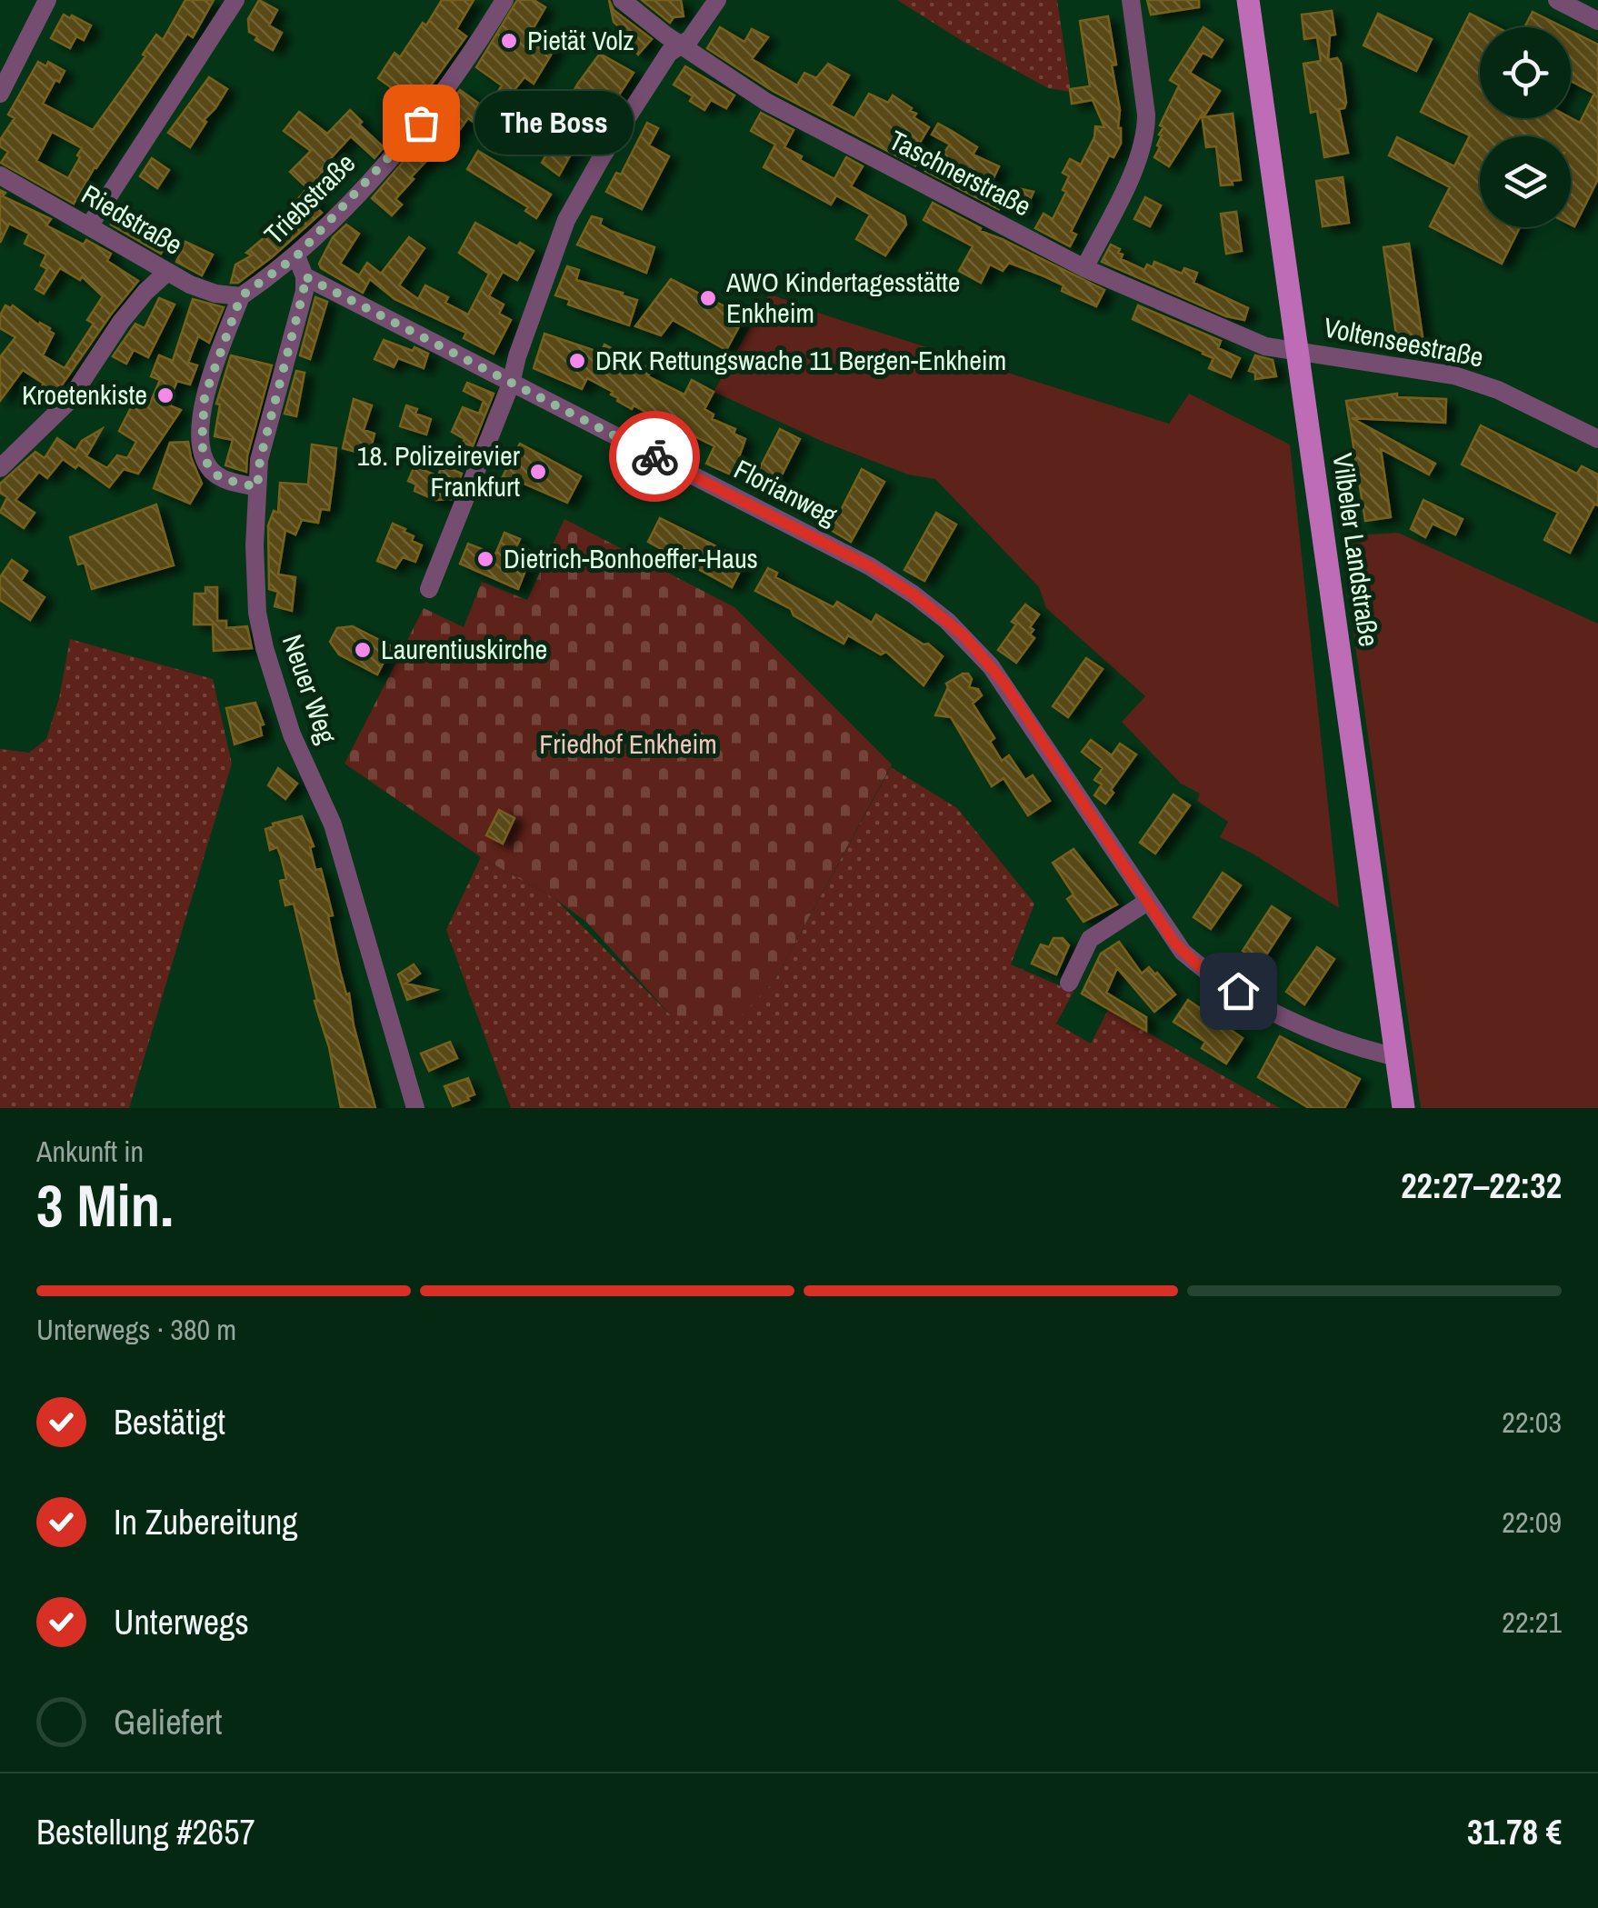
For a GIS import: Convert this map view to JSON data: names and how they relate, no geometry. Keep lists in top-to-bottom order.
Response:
{
  "streets": {
    "main road": ["Vilbeler Landstraße"],
    "street": [
      "Taschnerstraße",
      "Triebstraße",
      "Riedstraße",
      "Voltenseestraße",
      "Florianweg",
      "Neuer Weg"
    ]
  },
  "crossings": [
    ["Taschnerstraße", "Voltenseestraße"],
    ["Taschnerstraße", "Vilbeler Landstraße"],
    ["Triebstraße", "Riedstraße"],
    ["Voltenseestraße", "Vilbeler Landstraße"],
    ["Florianweg", "Vilbeler Landstraße"],
    ["Florianweg", "Neuer Weg"]
  ],
  "parks": ["Friedhof Enkheim"],
  "places": [
    "Pietät Volz",
    "The Boss",
    "AWO Kindertagesstätte Enkheim",
    "DRK Rettungswache 11 Bergen-Enkheim",
    "Kroetenkiste",
    "18. Polizeirevier Frankfurt",
    "Dietrich-Bonhoeffer-Haus",
    "Laurentiuskirche"
  ],
  "page": {
    "bubble": "The Boss",
    "heading": ["3 Min.", "Ankunft in", "22:27–22:32"],
    "panel": ["Bestellung #2657", "31.78 €"],
    "bar": "Unterwegs · 380 m",
    "list": [
      ["Bestätigt", "22:03"],
      ["In Zubereitung", "22:09"],
      ["Unterwegs", "22:21"],
      "Geliefert"
    ]
  }
}
